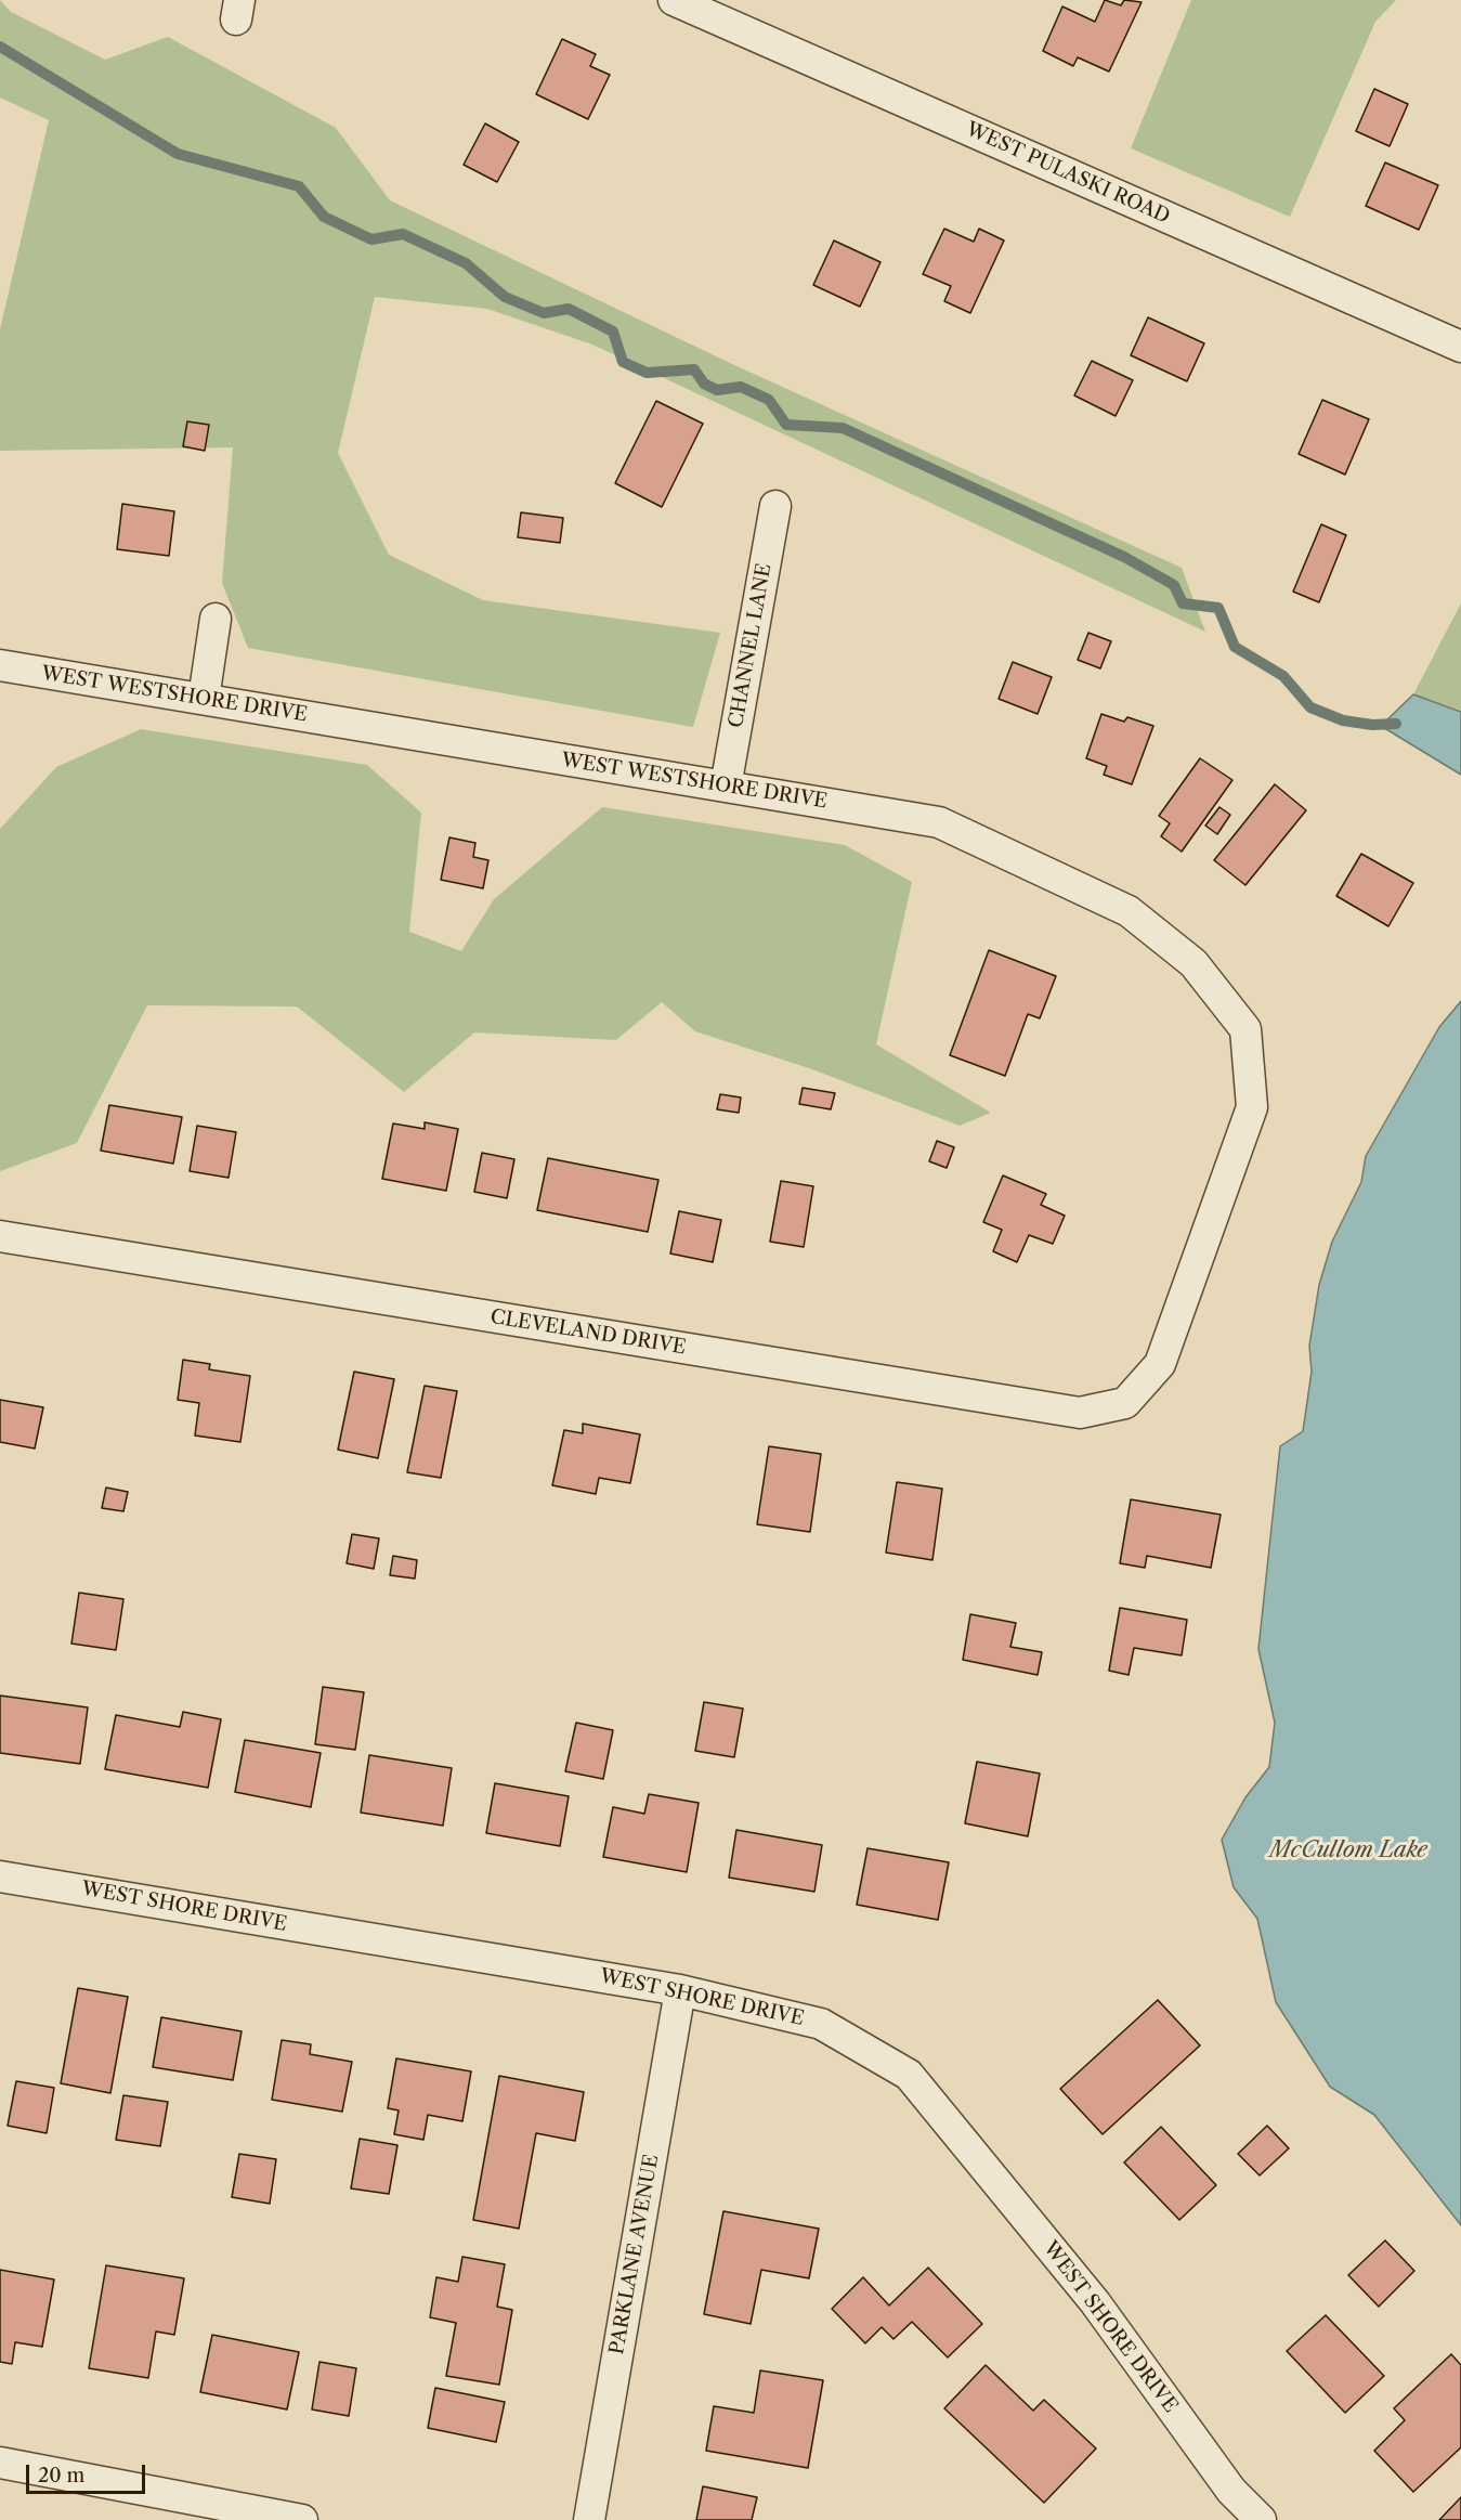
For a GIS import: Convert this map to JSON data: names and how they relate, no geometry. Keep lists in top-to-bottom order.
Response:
{
  "streets": {
    "street": [
      "WEST PULASKI ROAD",
      "CHANNEL LANE",
      "WEST WESTSHORE DRIVE",
      "CLEVELAND DRIVE",
      "WEST SHORE DRIVE",
      "PARKLANE AVENUE"
    ]
  },
  "crossings": [
    ["CHANNEL LANE", "WEST WESTSHORE DRIVE"],
    ["WEST WESTSHORE DRIVE", "CLEVELAND DRIVE"],
    ["WEST SHORE DRIVE", "PARKLANE AVENUE"]
  ],
  "water": ["McCullom Lake"],
  "scale_bar": "20 m"
}
